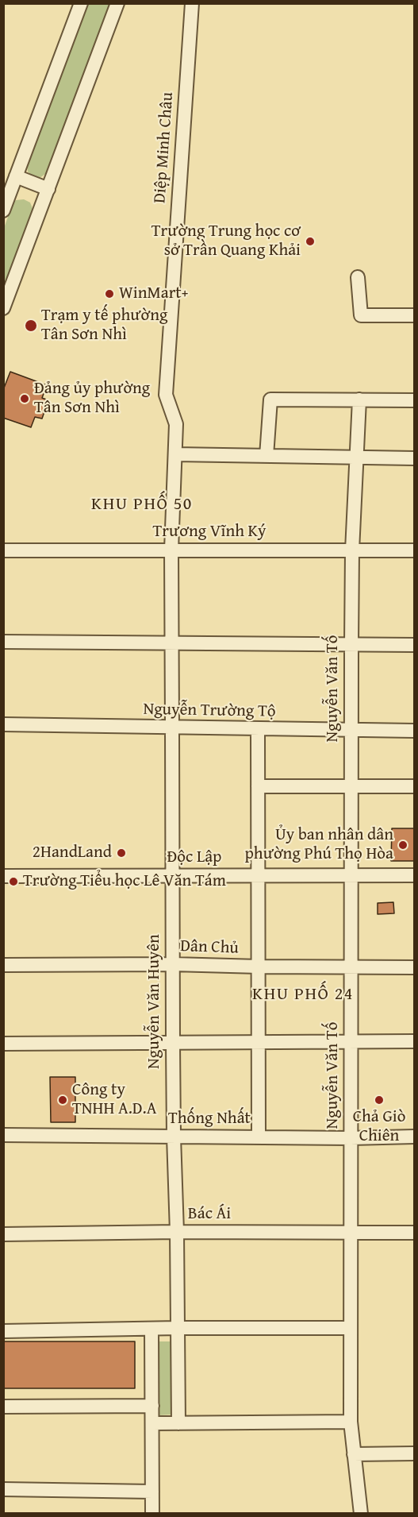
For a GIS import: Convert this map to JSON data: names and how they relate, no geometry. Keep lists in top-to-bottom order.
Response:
{
  "streets": {
    "street": [
      "Diệp Minh Châu",
      "Trương Vĩnh Ký",
      "Nguyễn Văn Tố",
      "Nguyễn Trường Tộ",
      "Độc Lập",
      "Dân Chủ",
      "Nguyễn Văn Huyên",
      "Thống Nhất",
      "Bác Ái"
    ]
  },
  "crossings": [
    ["Diệp Minh Châu", "Trương Vĩnh Ký"],
    ["Diệp Minh Châu", "Nguyễn Trường Tộ"],
    ["Diệp Minh Châu", "Nguyễn Văn Huyên"],
    ["Trương Vĩnh Ký", "Nguyễn Văn Tố"],
    ["Nguyễn Văn Tố", "Nguyễn Trường Tộ"],
    ["Nguyễn Văn Tố", "Độc Lập"],
    ["Nguyễn Văn Tố", "Dân Chủ"],
    ["Nguyễn Văn Tố", "Thống Nhất"],
    ["Nguyễn Văn Tố", "Bác Ái"],
    ["Nguyễn Trường Tộ", "Nguyễn Văn Huyên"],
    ["Độc Lập", "Nguyễn Văn Huyên"],
    ["Dân Chủ", "Nguyễn Văn Huyên"],
    ["Nguyễn Văn Huyên", "Thống Nhất"],
    ["Nguyễn Văn Huyên", "Bác Ái"]
  ],
  "districts": ["KHU PHỐ 50", "KHU PHỐ 24"],
  "places": [
    "Trường Trung học cơ sở Trần Quang Khải",
    "WinMart+",
    "Trạm y tế phường Tân Sơn Nhì",
    "Đảng ủy phường Tân Sơn Nhì",
    "Ủy ban nhân dân phường Phú Thọ Hòa",
    "2HandLand",
    "Trường Tiểu học Lê Văn Tám",
    "Công ty TNHH A.D.A",
    "Chả Giò Chiên"
  ]
}
